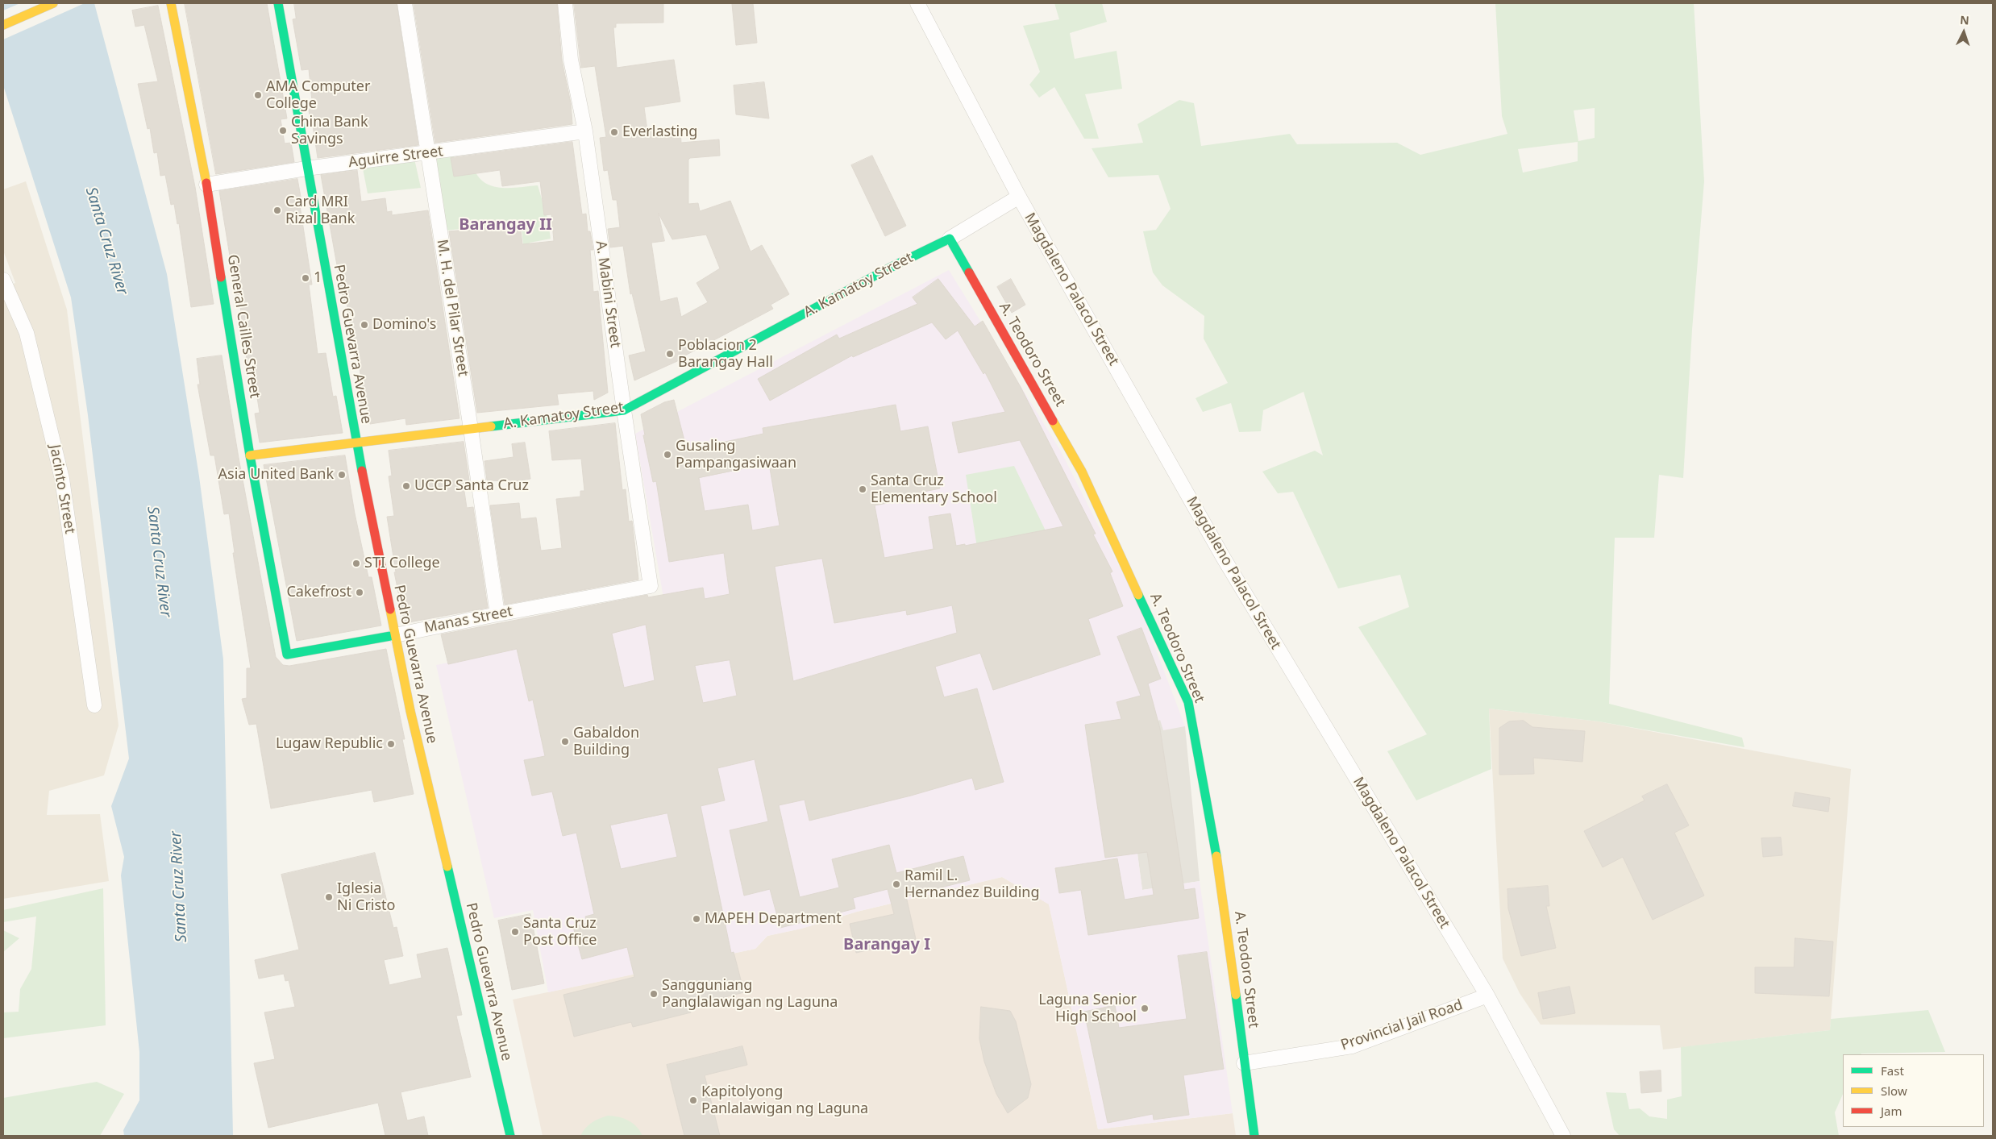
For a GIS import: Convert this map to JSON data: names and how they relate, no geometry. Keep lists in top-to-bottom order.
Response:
{
  "streets": {
    "street": [
      "Aguirre Street",
      "A. Kamatoy Street",
      "Magdaleno Palacol Street",
      "A. Mabini Street",
      "M. H. del Pilar Street",
      "General Cailles Street",
      "Pedro Guevarra Avenue",
      "A. Teodoro Street",
      "Jacinto Street",
      "Manas Street",
      "Provincial Jail Road"
    ]
  },
  "crossings": [
    ["Aguirre Street", "A. Mabini Street"],
    ["Aguirre Street", "M. H. del Pilar Street"],
    ["Aguirre Street", "General Cailles Street"],
    ["Aguirre Street", "Pedro Guevarra Avenue"],
    ["A. Kamatoy Street", "Magdaleno Palacol Street"],
    ["A. Kamatoy Street", "A. Mabini Street"],
    ["A. Kamatoy Street", "M. H. del Pilar Street"],
    ["A. Kamatoy Street", "General Cailles Street"],
    ["A. Kamatoy Street", "Pedro Guevarra Avenue"],
    ["A. Kamatoy Street", "A. Teodoro Street"],
    ["Magdaleno Palacol Street", "Provincial Jail Road"],
    ["A. Mabini Street", "Manas Street"],
    ["M. H. del Pilar Street", "Manas Street"],
    ["General Cailles Street", "Manas Street"],
    ["Pedro Guevarra Avenue", "Manas Street"],
    ["A. Teodoro Street", "Provincial Jail Road"]
  ],
  "districts": ["Barangay II", "Barangay I"],
  "water": ["Santa Cruz River"],
  "places": [
    "AMA Computer College",
    "China Bank Savings",
    "Everlasting",
    "Card MRI Rizal Bank",
    "1",
    "Domino's",
    "Poblacion 2 Barangay Hall",
    "Gusaling Pampangasiwaan",
    "Asia United Bank",
    "UCCP Santa Cruz",
    "Santa Cruz Elementary School",
    "STI College",
    "Cakefrost",
    "Gabaldon Building",
    "Lugaw Republic",
    "Ramil L. Hernandez Building",
    "Iglesia Ni Cristo",
    "MAPEH Department",
    "Santa Cruz Post Office",
    "Sangguniang Panglalawigan ng Laguna",
    "Laguna Senior High School",
    "Kapitolyong Panlalawigan ng Laguna"
  ],
  "legend": ["Fast", "Slow", "Jam"],
  "north": "top"
}
